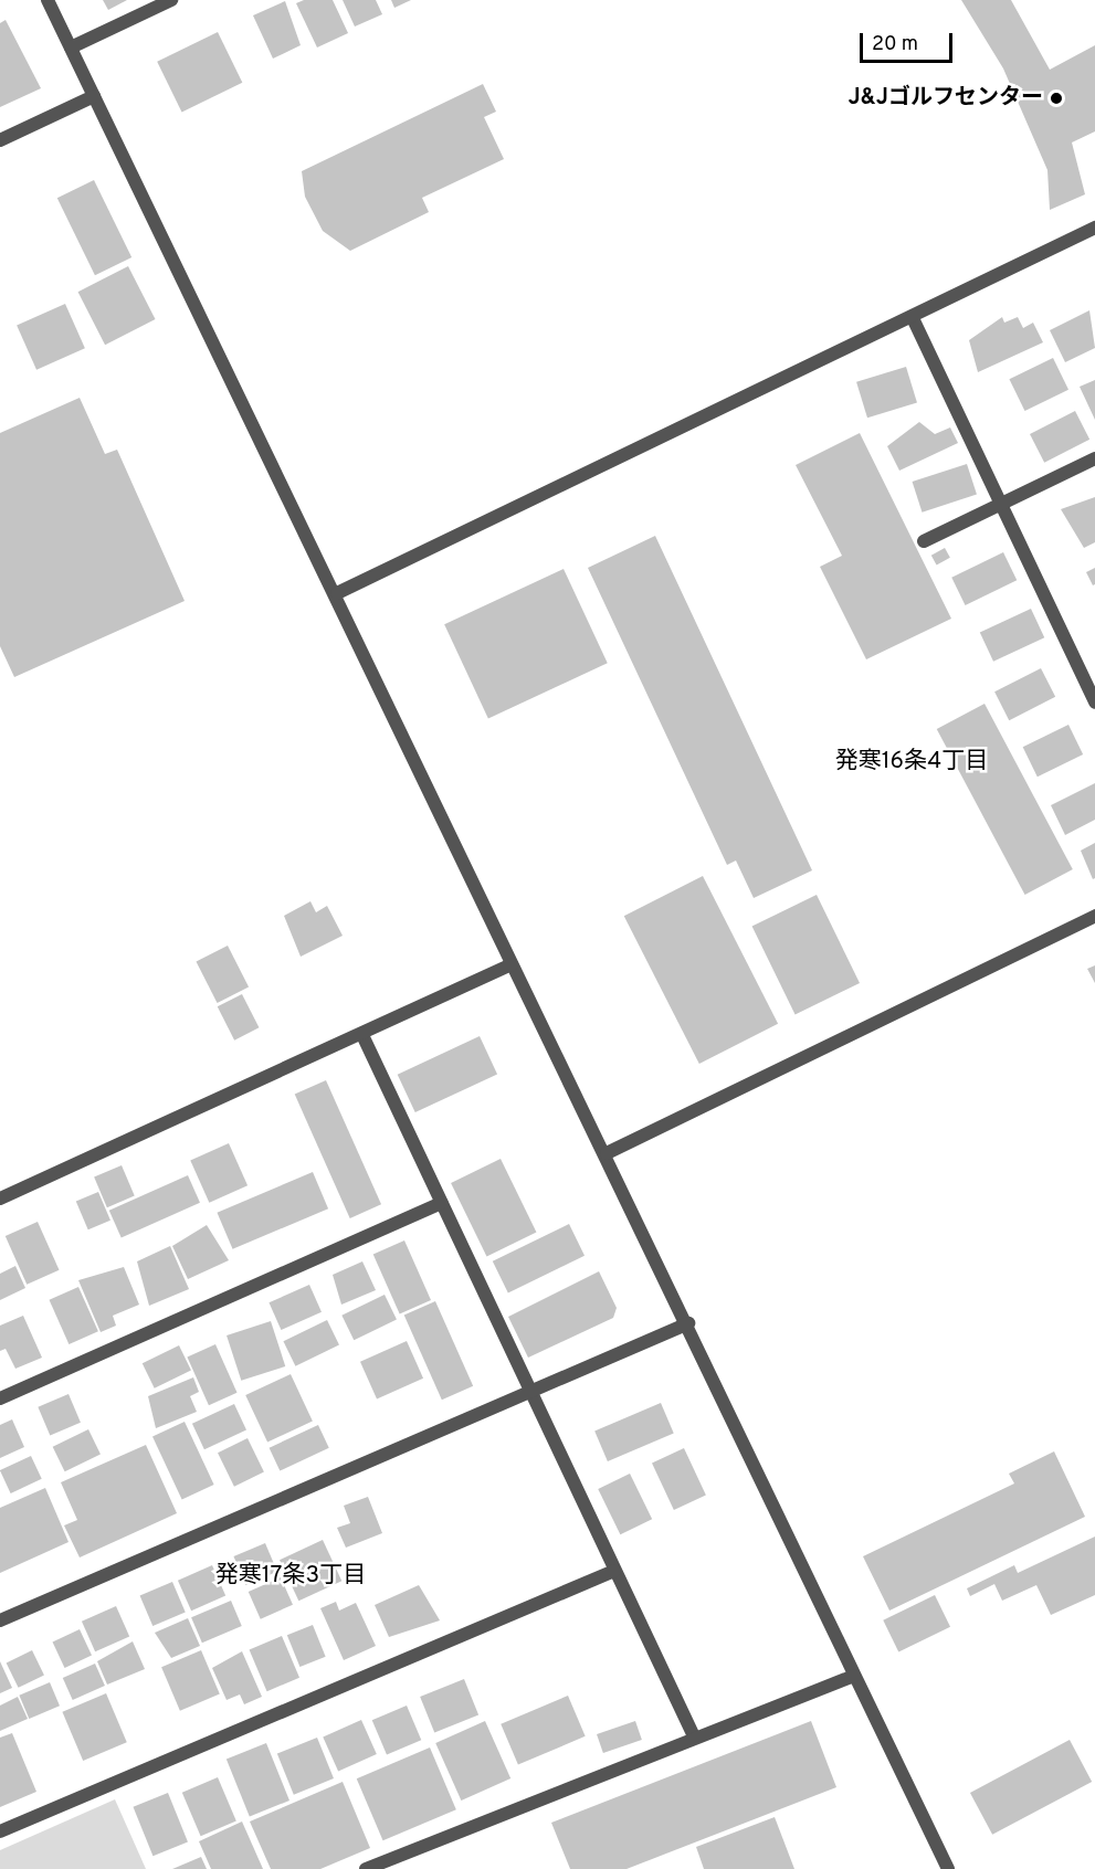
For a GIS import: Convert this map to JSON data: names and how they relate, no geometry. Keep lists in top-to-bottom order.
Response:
{
  "districts": ["発寒16条4丁目", "発寒17条3丁目"],
  "places": ["J&Jゴルフセンター"],
  "scale_bar": "20 m"
}
